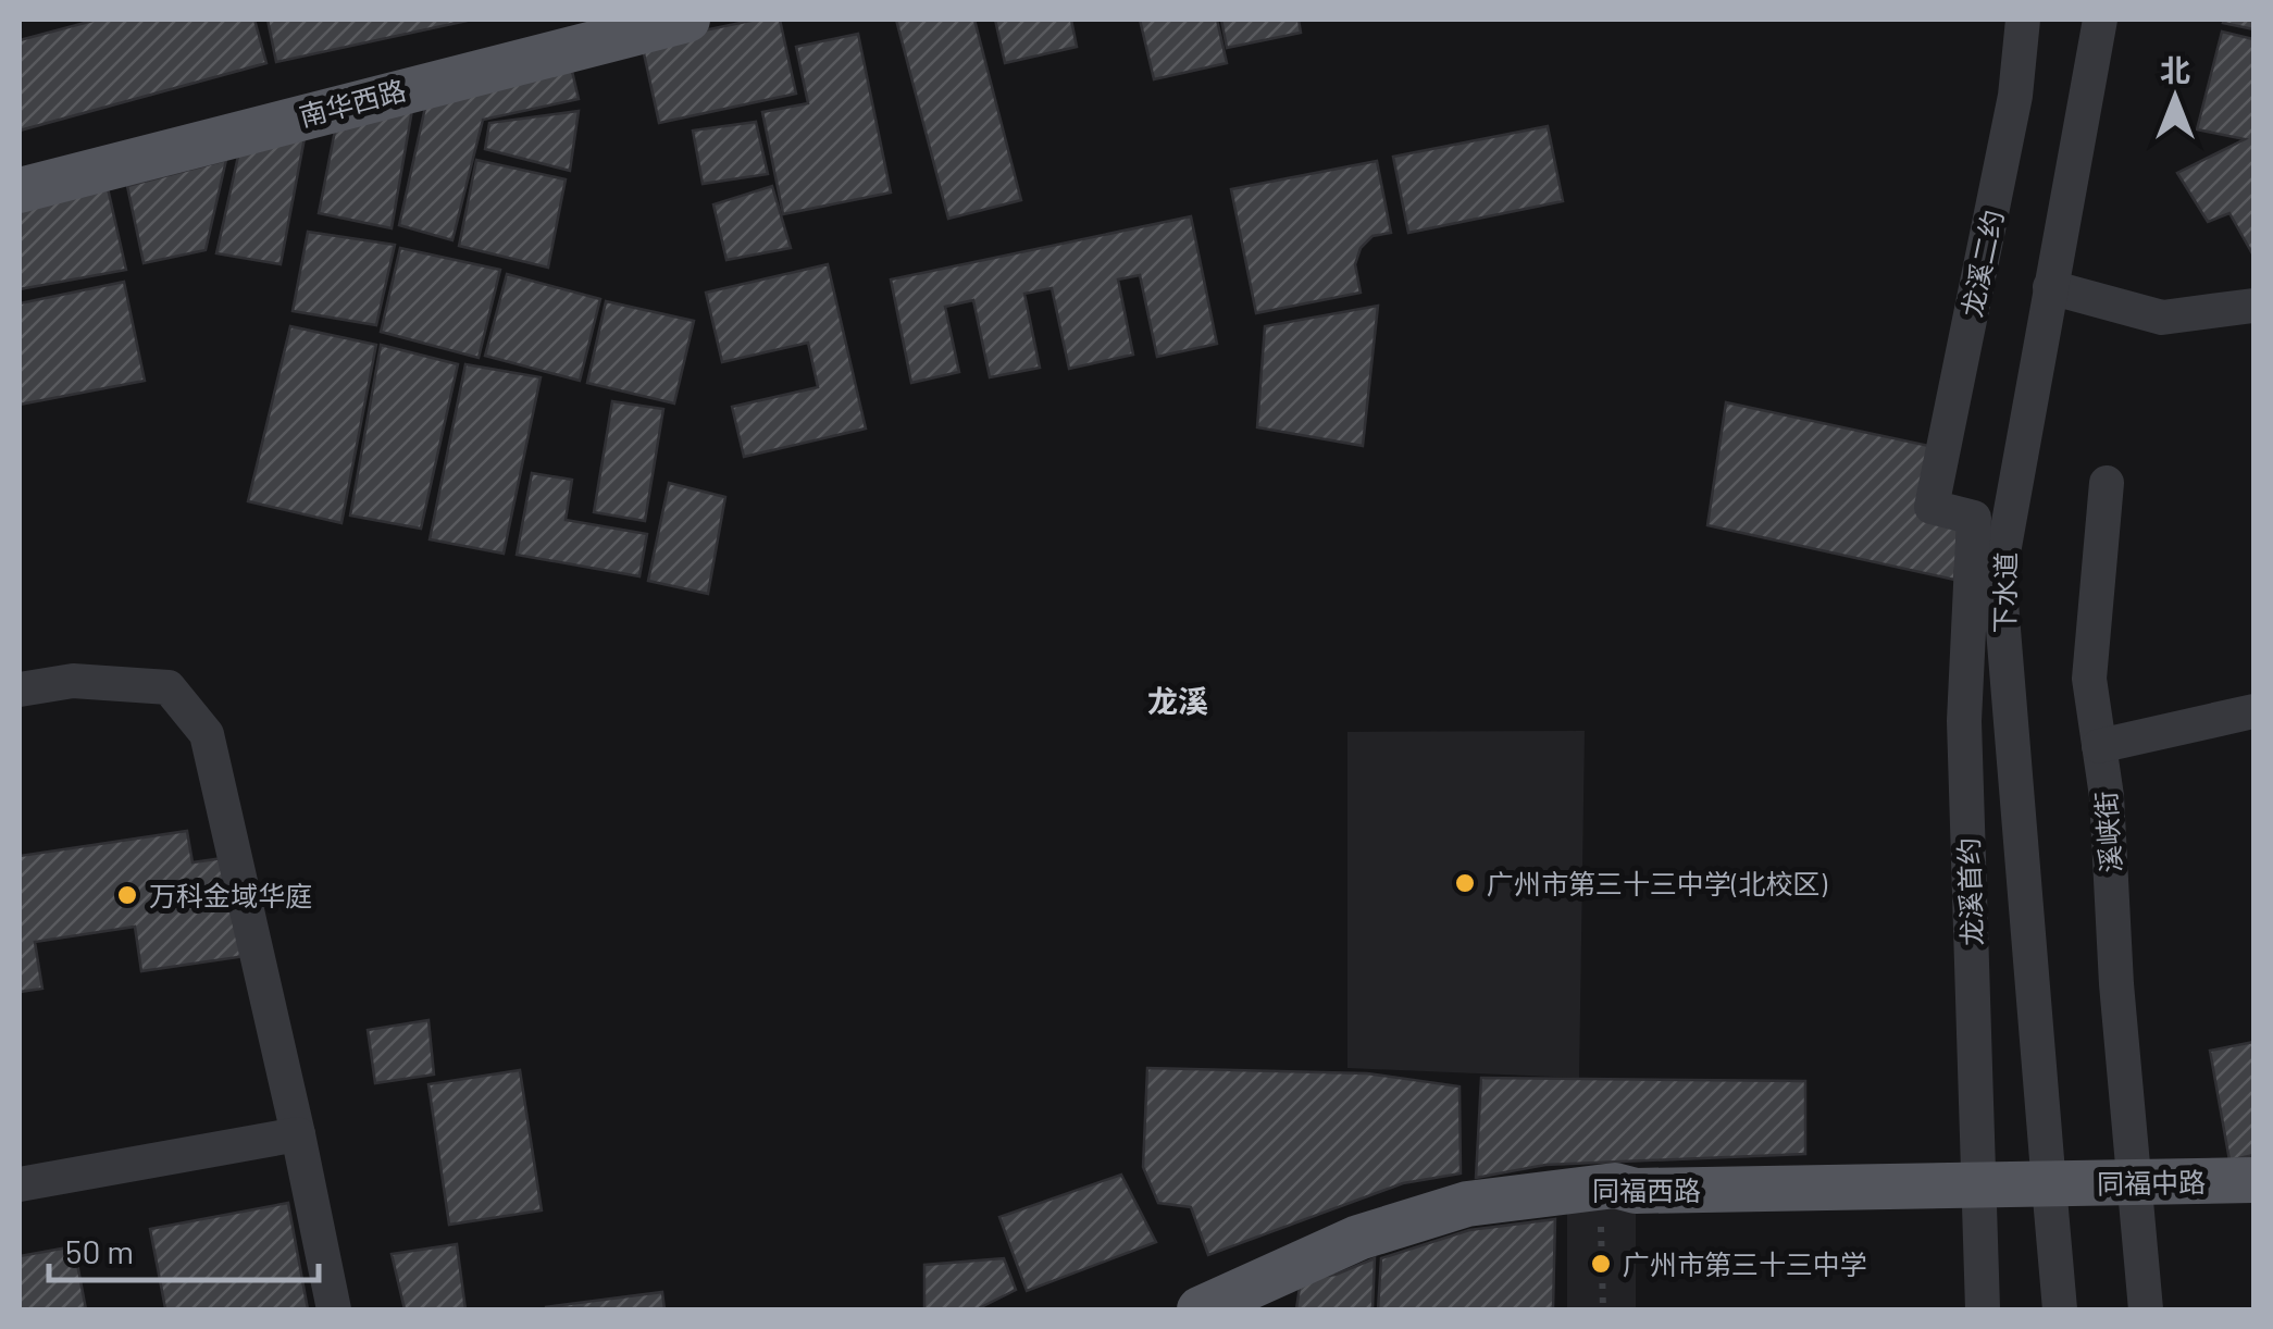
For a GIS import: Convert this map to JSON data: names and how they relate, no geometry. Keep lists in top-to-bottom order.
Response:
{
  "streets": {
    "main road": ["南华西路", "同福中路", "同福西路"],
    "street": [
      "龙溪二约",
      "下水道",
      "溪峡街",
      "龙溪首约"
    ]
  },
  "crossings": [
    ["龙溪二约", "龙溪首约"],
    ["下水道", "同福中路"],
    ["下水道", "同福西路"],
    ["溪峡街", "同福中路"],
    ["龙溪首约", "同福西路"],
    ["同福中路", "同福西路"]
  ],
  "districts": ["龙溪"],
  "places": ["广州市第三十三中学(北校区)", "万科金域华庭", "广州市第三十三中学"],
  "scale_bar": "50 m",
  "north": "top"
}
